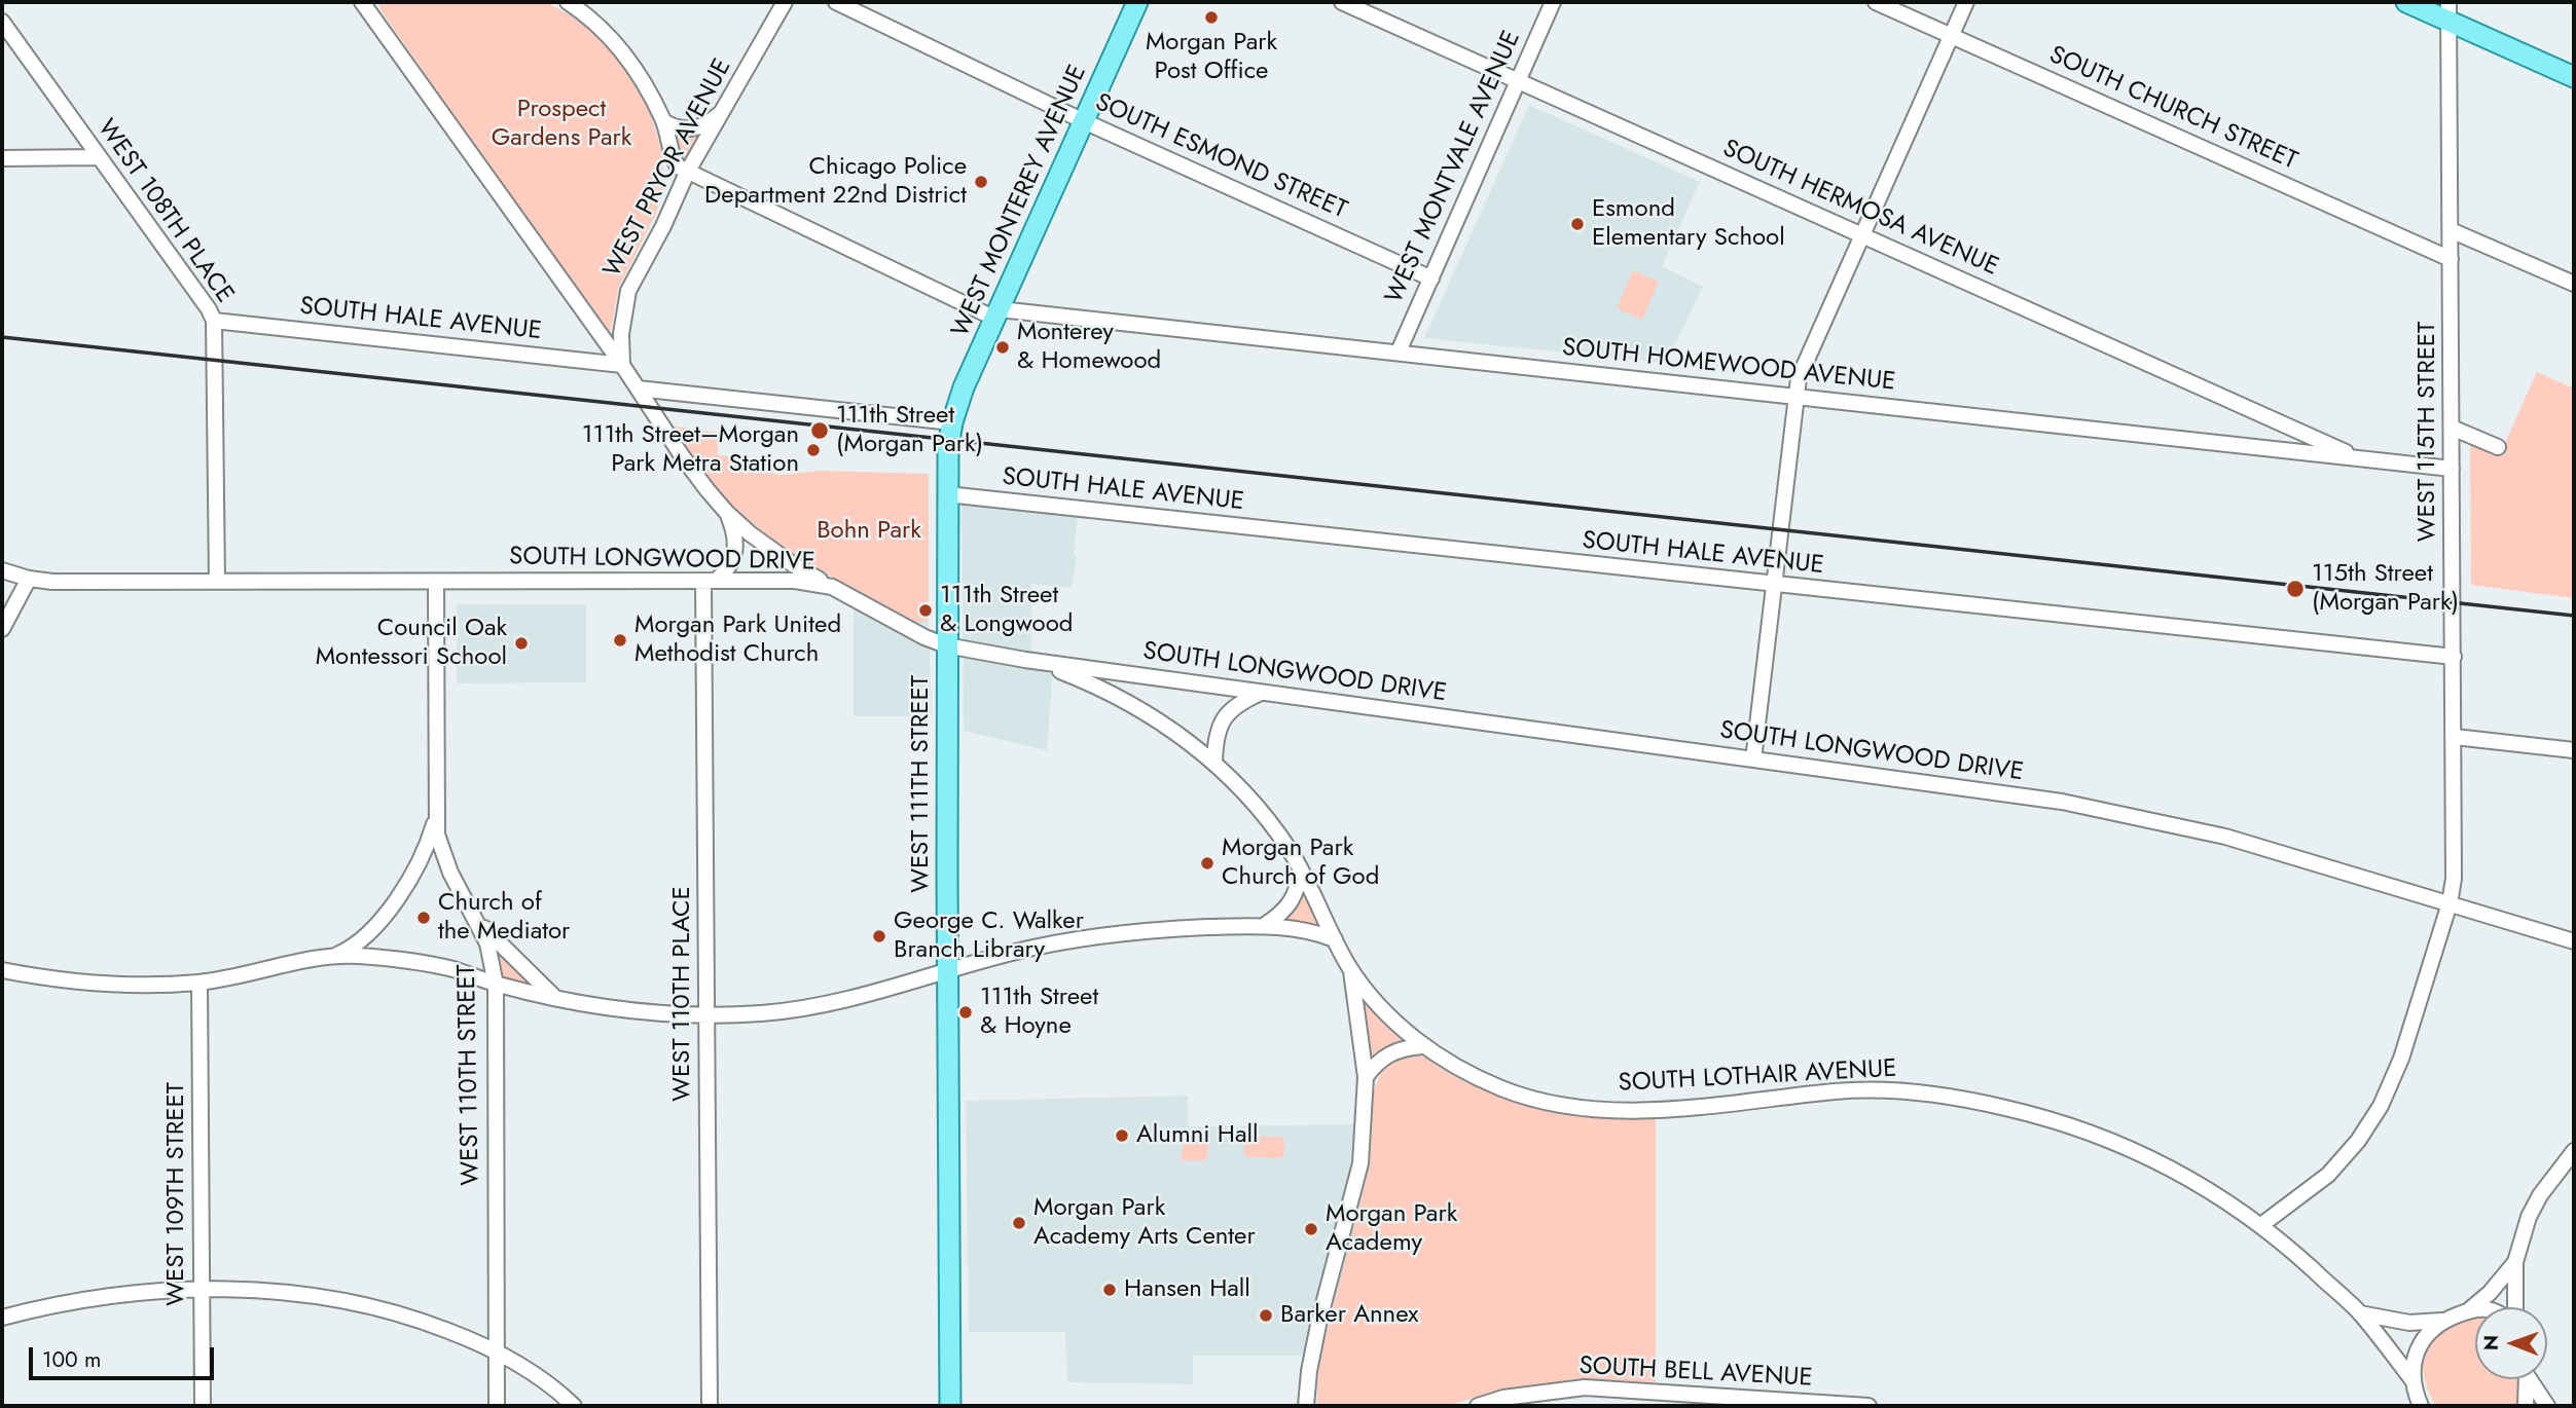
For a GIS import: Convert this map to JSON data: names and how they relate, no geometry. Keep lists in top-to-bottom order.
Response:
{
  "streets": {
    "main road": ["WEST MONTEREY AVENUE", "WEST 111TH STREET"],
    "street": [
      "SOUTH CHURCH STREET",
      "SOUTH ESMOND STREET",
      "WEST MONTVALE AVENUE",
      "WEST PRYOR AVENUE",
      "SOUTH HERMOSA AVENUE",
      "WEST 108TH PLACE",
      "SOUTH HALE AVENUE",
      "SOUTH HOMEWOOD AVENUE",
      "WEST 115TH STREET",
      "SOUTH LONGWOOD DRIVE",
      "WEST 110TH PLACE",
      "WEST 110TH STREET",
      "SOUTH LOTHAIR AVENUE",
      "WEST 109TH STREET",
      "SOUTH BELL AVENUE"
    ]
  },
  "crossings": [
    ["SOUTH CHURCH STREET", "WEST 115TH STREET"],
    ["SOUTH ESMOND STREET", "WEST MONTVALE AVENUE"],
    ["SOUTH ESMOND STREET", "WEST MONTEREY AVENUE"],
    ["WEST MONTVALE AVENUE", "SOUTH HERMOSA AVENUE"],
    ["WEST MONTVALE AVENUE", "SOUTH HOMEWOOD AVENUE"],
    ["WEST PRYOR AVENUE", "SOUTH HALE AVENUE"],
    ["WEST PRYOR AVENUE", "SOUTH HOMEWOOD AVENUE"],
    ["WEST MONTEREY AVENUE", "SOUTH HOMEWOOD AVENUE"],
    ["WEST MONTEREY AVENUE", "WEST 111TH STREET"],
    ["SOUTH HERMOSA AVENUE", "SOUTH HOMEWOOD AVENUE"],
    ["WEST 108TH PLACE", "SOUTH HALE AVENUE"],
    ["WEST 108TH PLACE", "SOUTH LONGWOOD DRIVE"],
    ["SOUTH HALE AVENUE", "WEST 115TH STREET"],
    ["SOUTH HALE AVENUE", "WEST 111TH STREET"],
    ["SOUTH HOMEWOOD AVENUE", "WEST 115TH STREET"],
    ["WEST 115TH STREET", "SOUTH LONGWOOD DRIVE"],
    ["WEST 115TH STREET", "SOUTH LOTHAIR AVENUE"],
    ["SOUTH LONGWOOD DRIVE", "WEST 111TH STREET"],
    ["SOUTH LONGWOOD DRIVE", "WEST 110TH PLACE"],
    ["SOUTH LONGWOOD DRIVE", "WEST 110TH STREET"],
    ["SOUTH LONGWOOD DRIVE", "SOUTH LOTHAIR AVENUE"]
  ],
  "parks": ["Prospect Gardens Park", "Bohn Park"],
  "places": [
    "Morgan Park Post Office",
    "Chicago Police Department 22nd District",
    "Esmond Elementary School",
    "Monterey & Homewood",
    "111th Street (Morgan Park)",
    "111th Street–Morgan Park Metra Station",
    "115th Street (Morgan Park)",
    "111th Street & Longwood",
    "Morgan Park United Methodist Church",
    "Council Oak Montessori School",
    "Morgan Park Church of God",
    "Church of the Mediator",
    "George C. Walker Branch Library",
    "111th Street & Hoyne",
    "Alumni Hall",
    "Morgan Park Academy Arts Center",
    "Morgan Park Academy",
    "Hansen Hall",
    "Barker Annex"
  ],
  "scale_bar": "100 m",
  "north": "left"
}
